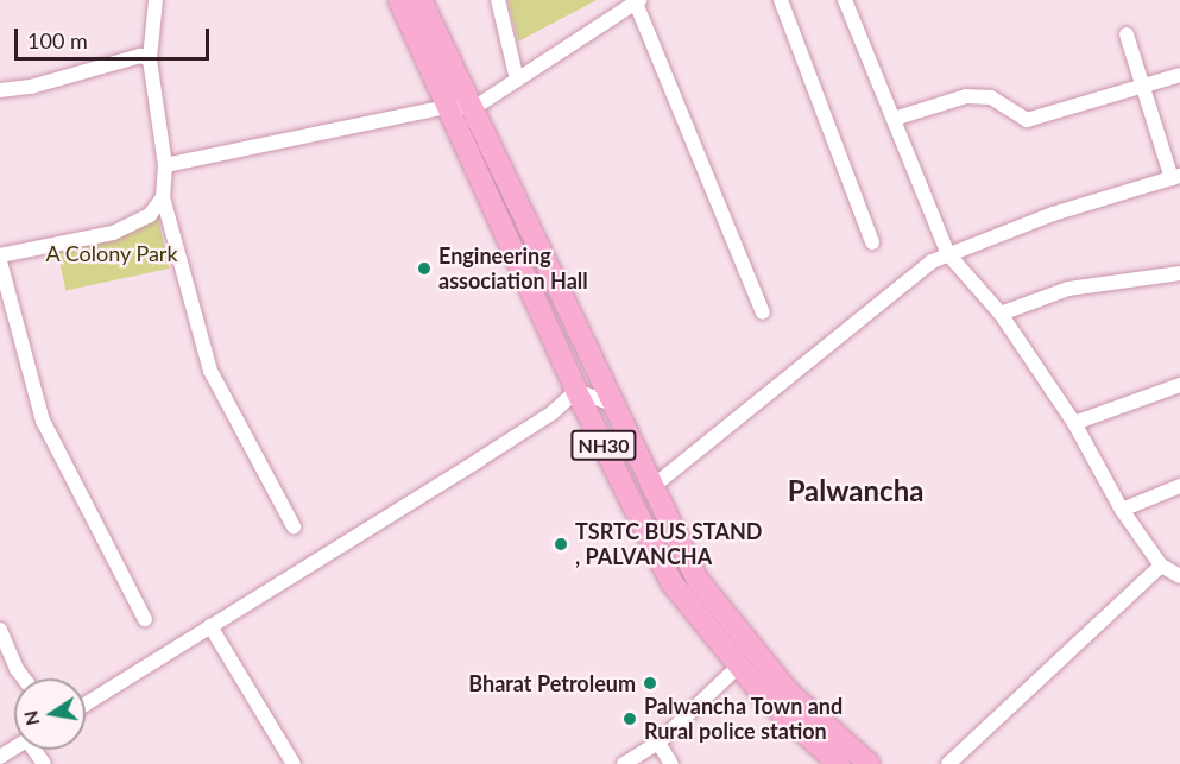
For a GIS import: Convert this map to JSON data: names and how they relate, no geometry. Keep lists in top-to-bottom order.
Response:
{
  "streets": {
    "highway": ["NH30"]
  },
  "districts": ["Palwancha"],
  "parks": ["A Colony Park"],
  "places": [
    "Engineering association Hall",
    "TSRTC BUS STAND , PALVANCHA",
    "Bharat Petroleum",
    "Palwancha Town and Rural police station"
  ],
  "scale_bar": "100 m",
  "north": "left"
}
